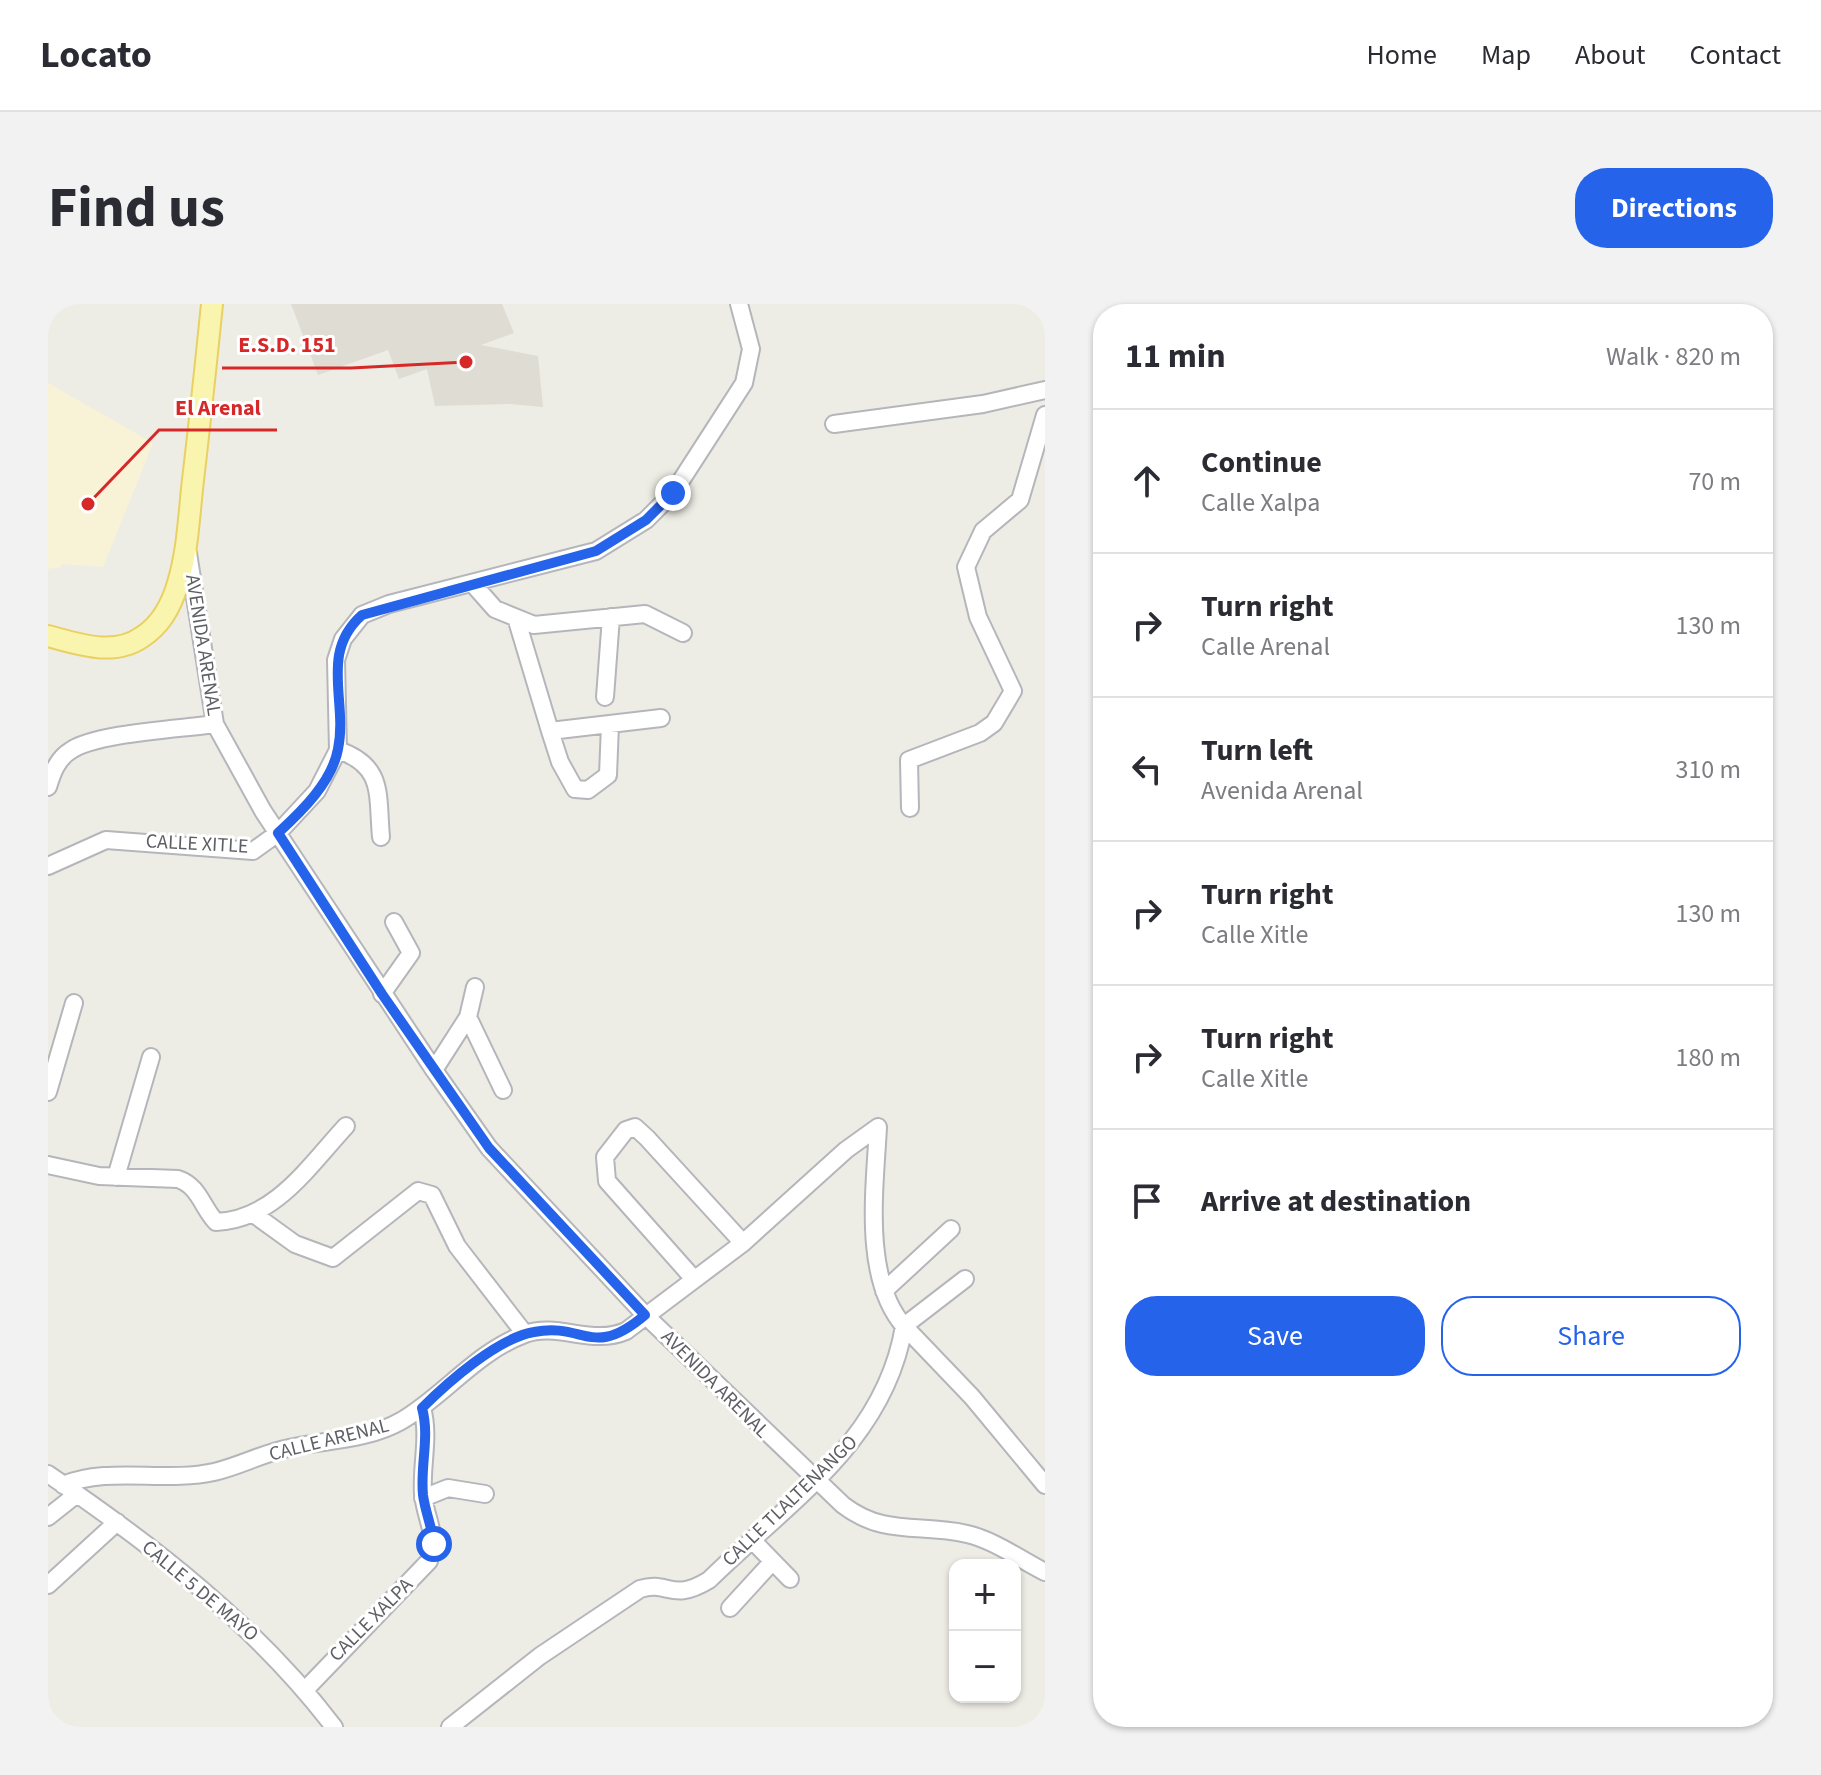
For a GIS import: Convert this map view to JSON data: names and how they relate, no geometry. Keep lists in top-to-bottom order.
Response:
{
  "streets": {
    "street": [
      "AVENIDA ARENAL",
      "CALLE XITLE",
      "CALLE ARENAL",
      "CALLE TLALTENANGO",
      "CALLE 5 DE MAYO",
      "CALLE XALPA"
    ]
  },
  "crossings": [
    ["AVENIDA ARENAL", "CALLE XITLE"],
    ["AVENIDA ARENAL", "CALLE TLALTENANGO"],
    ["CALLE ARENAL", "CALLE 5 DE MAYO"],
    ["CALLE ARENAL", "CALLE XALPA"],
    ["CALLE 5 DE MAYO", "CALLE XALPA"]
  ],
  "places": ["E.S.D. 151", "El Arenal"],
  "page": {
    "header": "Locato",
    "nav": [
      "Home",
      "Map",
      "About",
      "Contact"
    ],
    "buttons": [
      "Directions",
      ["Save", "Share"]
    ],
    "title": "Find us",
    "heading": ["11 min", "Walk · 820 m"],
    "list": [
      ["Continue", "Calle Xalpa", "70 m"],
      ["Turn right", "Calle Arenal", "130 m"],
      ["Turn left", "Avenida Arenal", "310 m"],
      ["Turn right", "Calle Xitle", "130 m"],
      ["Turn right", "Calle Xitle", "180 m"],
      "Arrive at destination"
    ],
    "map_buttons": ["+", "−"]
  }
}
